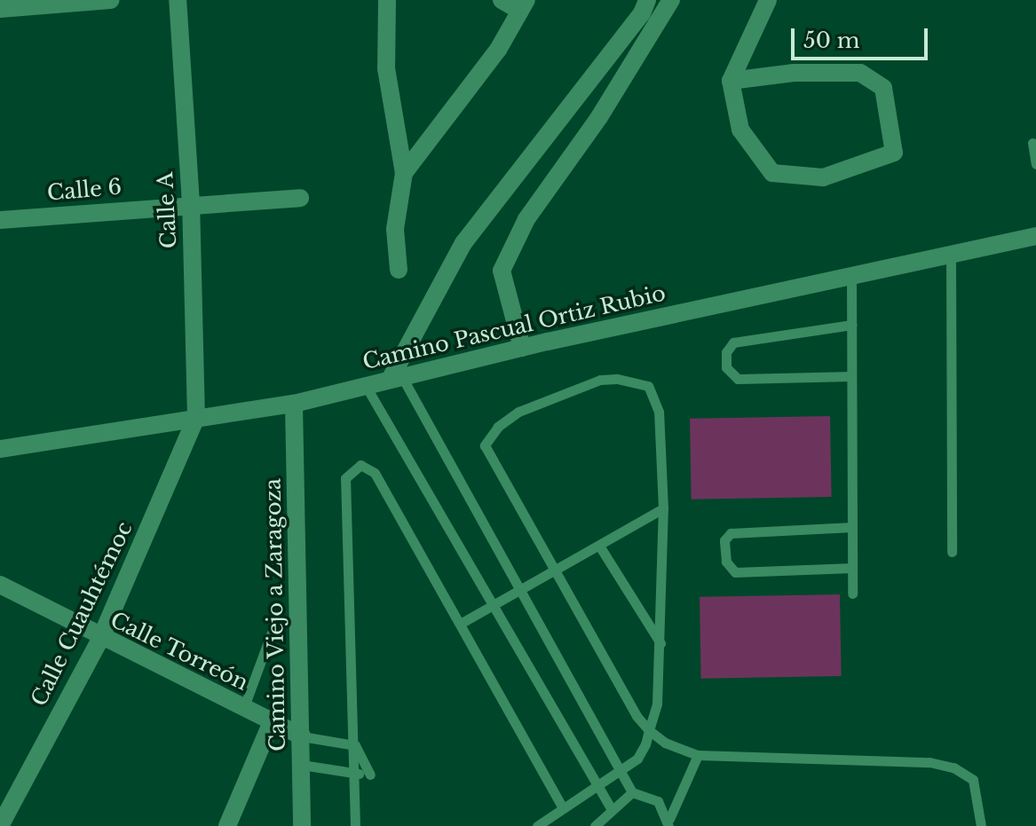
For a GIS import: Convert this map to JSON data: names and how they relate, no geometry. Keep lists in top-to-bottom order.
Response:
{
  "streets": {
    "street": [
      "Calle 6",
      "Calle A",
      "Camino Pascual Ortiz Rubio",
      "Calle Cuauhtémoc",
      "Camino Viejo a Zaragoza",
      "Calle Torreón"
    ]
  },
  "crossings": [
    ["Calle 6", "Calle A"],
    ["Calle A", "Camino Pascual Ortiz Rubio"],
    ["Calle A", "Calle Cuauhtémoc"],
    ["Camino Pascual Ortiz Rubio", "Calle Cuauhtémoc"],
    ["Camino Pascual Ortiz Rubio", "Camino Viejo a Zaragoza"],
    ["Calle Cuauhtémoc", "Calle Torreón"],
    ["Camino Viejo a Zaragoza", "Calle Torreón"]
  ],
  "scale_bar": "50 m"
}
